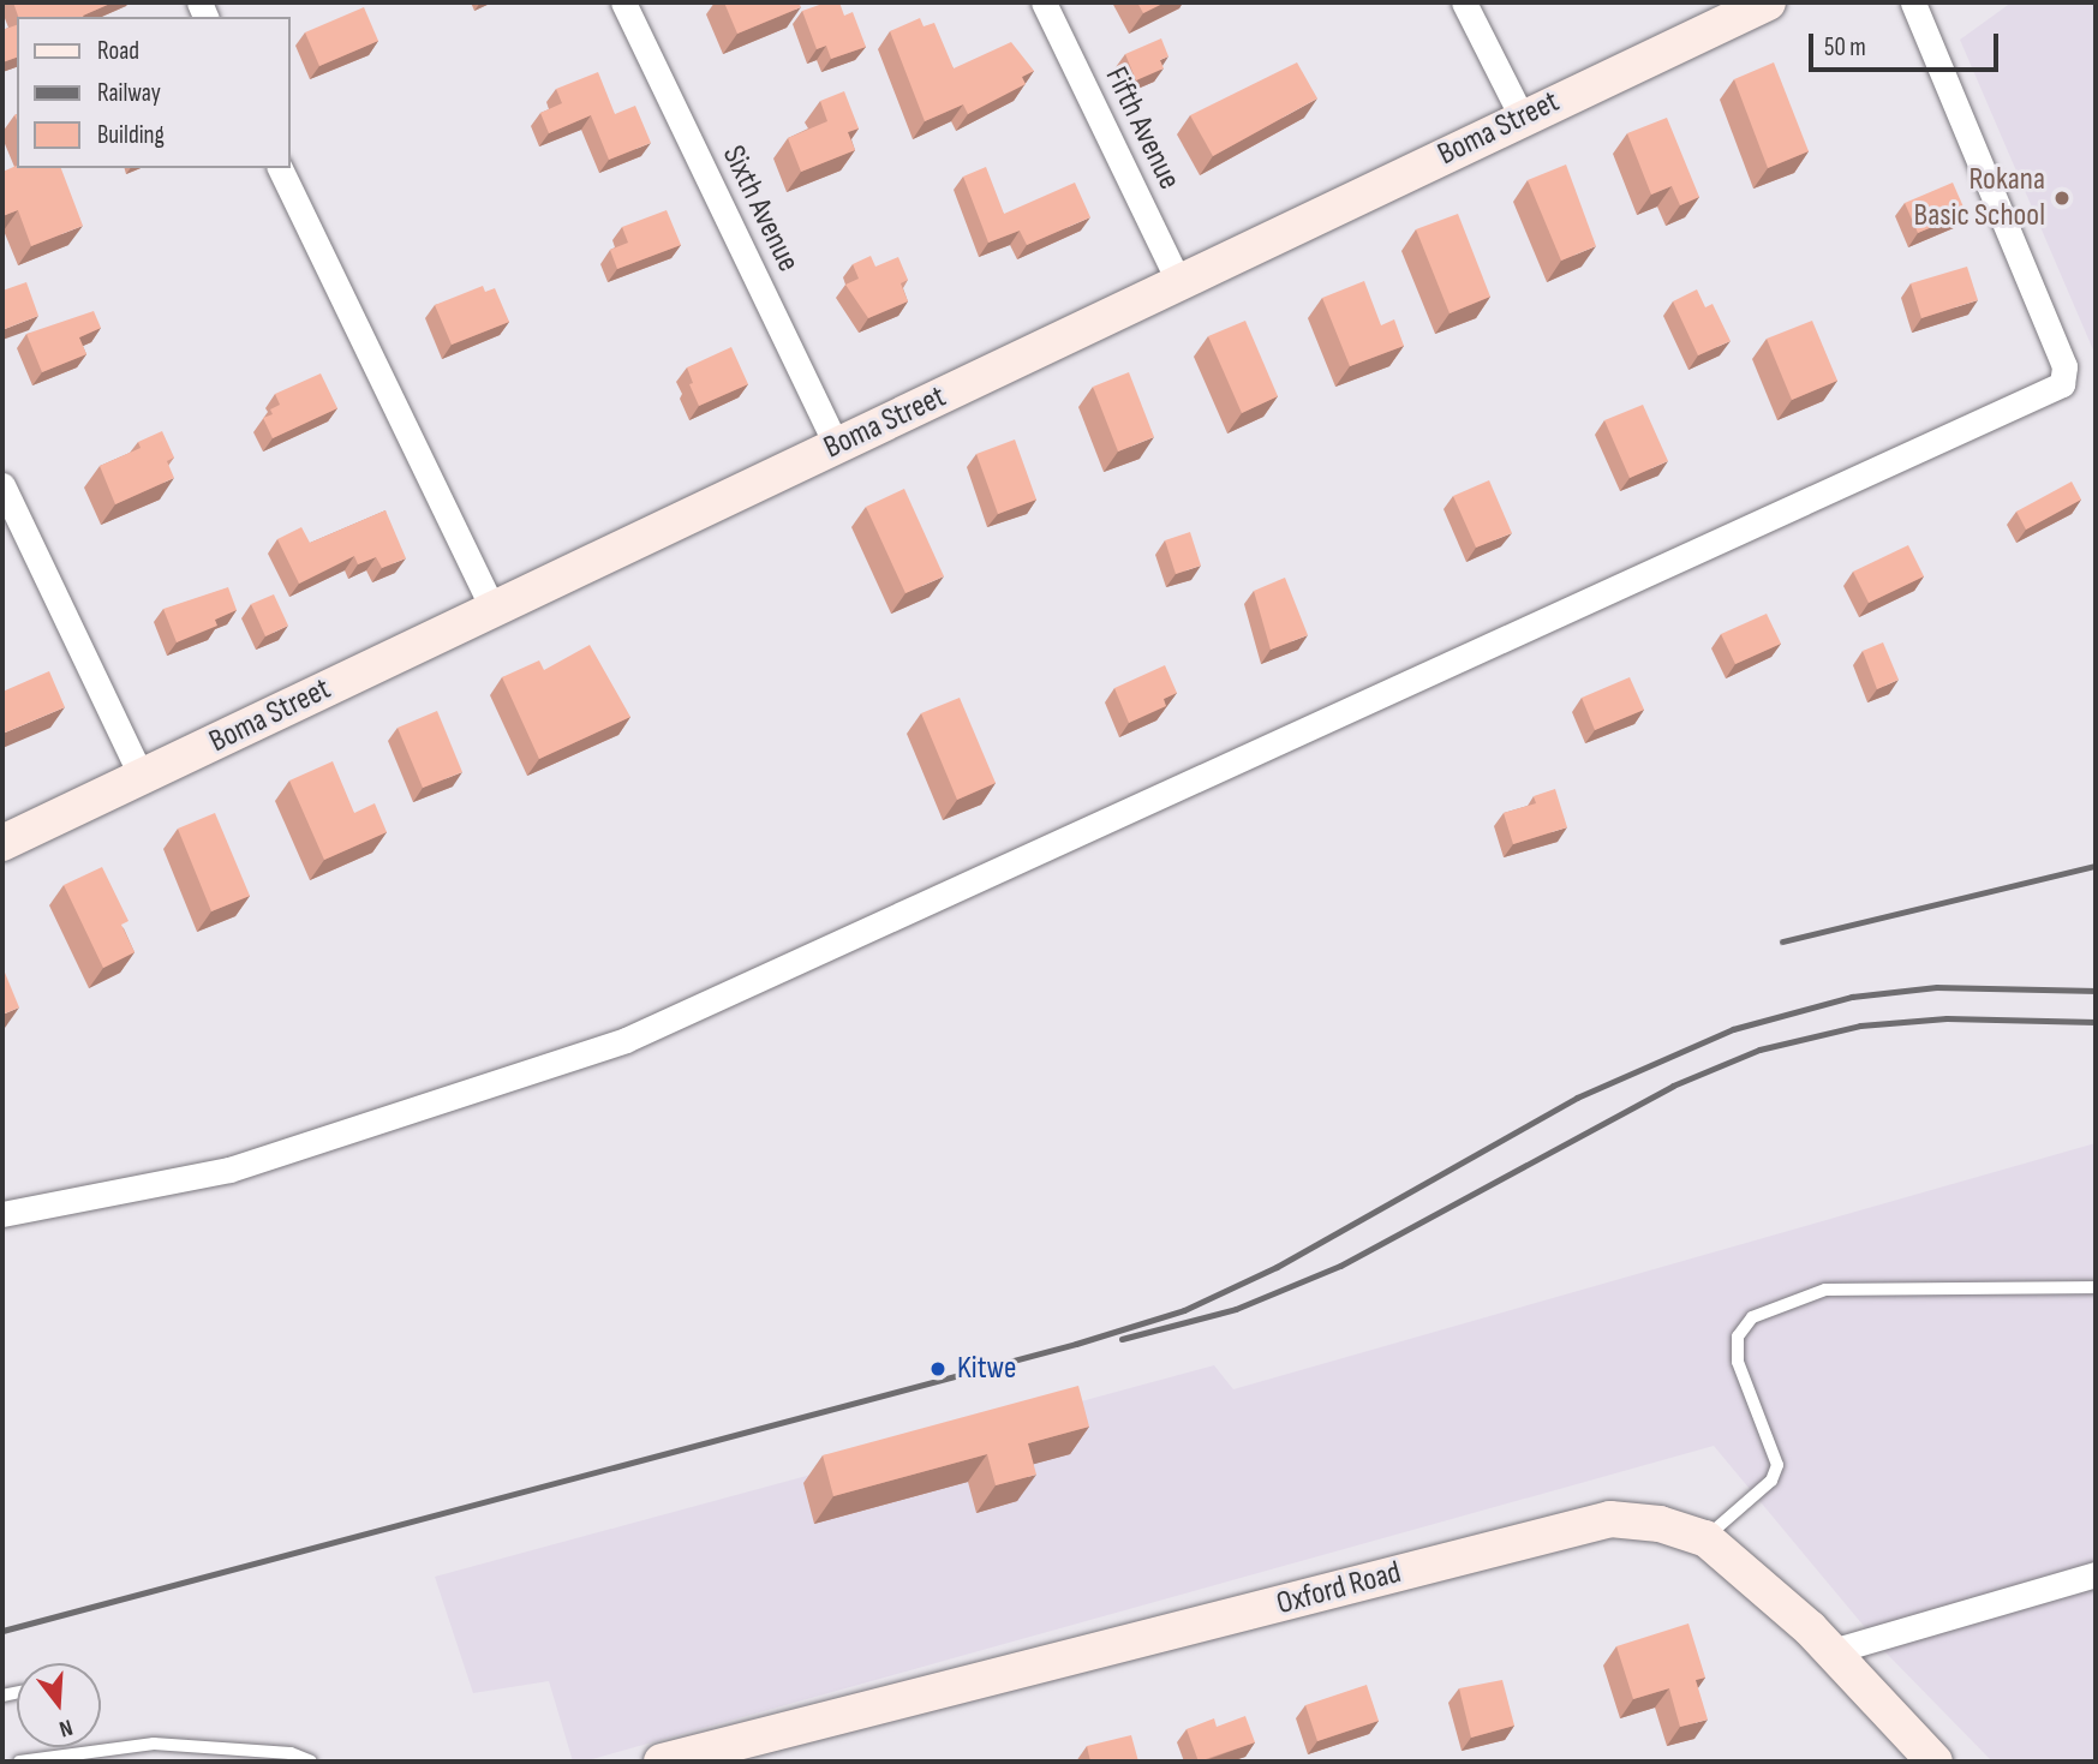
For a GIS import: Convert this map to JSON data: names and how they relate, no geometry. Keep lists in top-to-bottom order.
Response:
{
  "streets": {
    "street": [
      "Fifth Avenue",
      "Boma Street",
      "Sixth Avenue",
      "Oxford Road"
    ]
  },
  "crossings": [
    ["Fifth Avenue", "Boma Street"],
    ["Boma Street", "Sixth Avenue"]
  ],
  "places": ["Rokana Basic School", "Kitwe"],
  "legend": ["Road", "Railway", "Building"],
  "scale_bar": "50 m",
  "north": "bottom"
}
